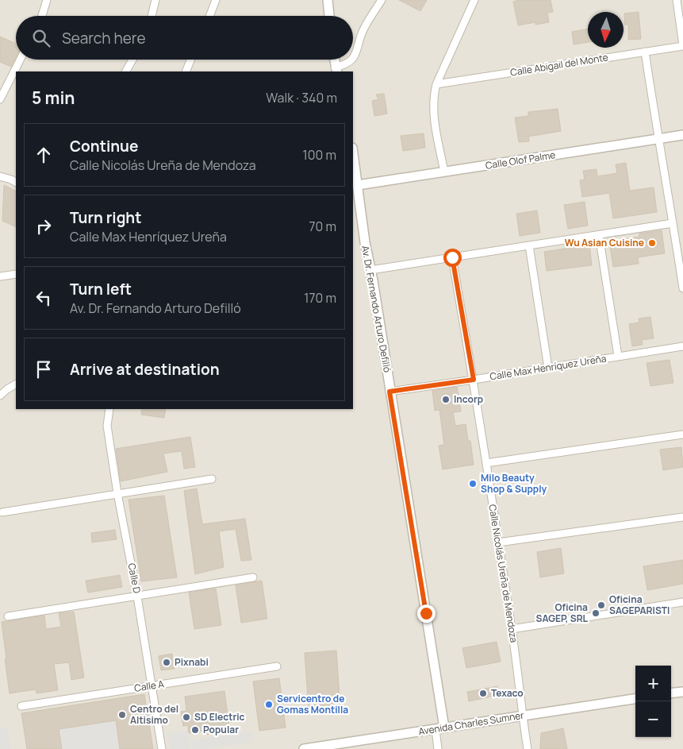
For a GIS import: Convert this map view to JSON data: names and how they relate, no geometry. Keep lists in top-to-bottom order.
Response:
{
  "streets": {
    "street": [
      "Calle Abigail del Monte",
      "Calle Olof Palme",
      "Av. Dr. Fernando Arturo Defilló",
      "Calle Max Henríquez Ureña",
      "Calle Nicolás Ureña de Mendoza",
      "Calle D",
      "Calle A",
      "Avenida Charles Sumner"
    ]
  },
  "crossings": [
    ["Calle Olof Palme", "Av. Dr. Fernando Arturo Defilló"],
    ["Av. Dr. Fernando Arturo Defilló", "Calle Max Henríquez Ureña"],
    ["Av. Dr. Fernando Arturo Defilló", "Avenida Charles Sumner"],
    ["Calle Max Henríquez Ureña", "Calle Nicolás Ureña de Mendoza"],
    ["Calle Nicolás Ureña de Mendoza", "Avenida Charles Sumner"],
    ["Calle D", "Calle A"]
  ],
  "places": [
    "Wu Asian Cuisine",
    "Incorp",
    "Milo Beauty Shop & Supply",
    "Oficina SAGEPARISTI",
    "Oficina SAGEP, SRL",
    "Pixnabi",
    "Texaco",
    "Servicentro de Gomas Montilla",
    "Centro del Altisimo",
    "SD Electric",
    "Popular"
  ],
  "north": "bottom",
  "page": {
    "search": "Search here",
    "heading": ["5 min", "Walk · 340 m"],
    "list": [
      ["Continue", "Calle Nicolás Ureña de Mendoza", "100 m"],
      ["Turn right", "Calle Max Henríquez Ureña", "70 m"],
      ["Turn left", "Av. Dr. Fernando Arturo Defilló", "170 m"],
      "Arrive at destination"
    ],
    "map_buttons": ["+", "−"]
  }
}
